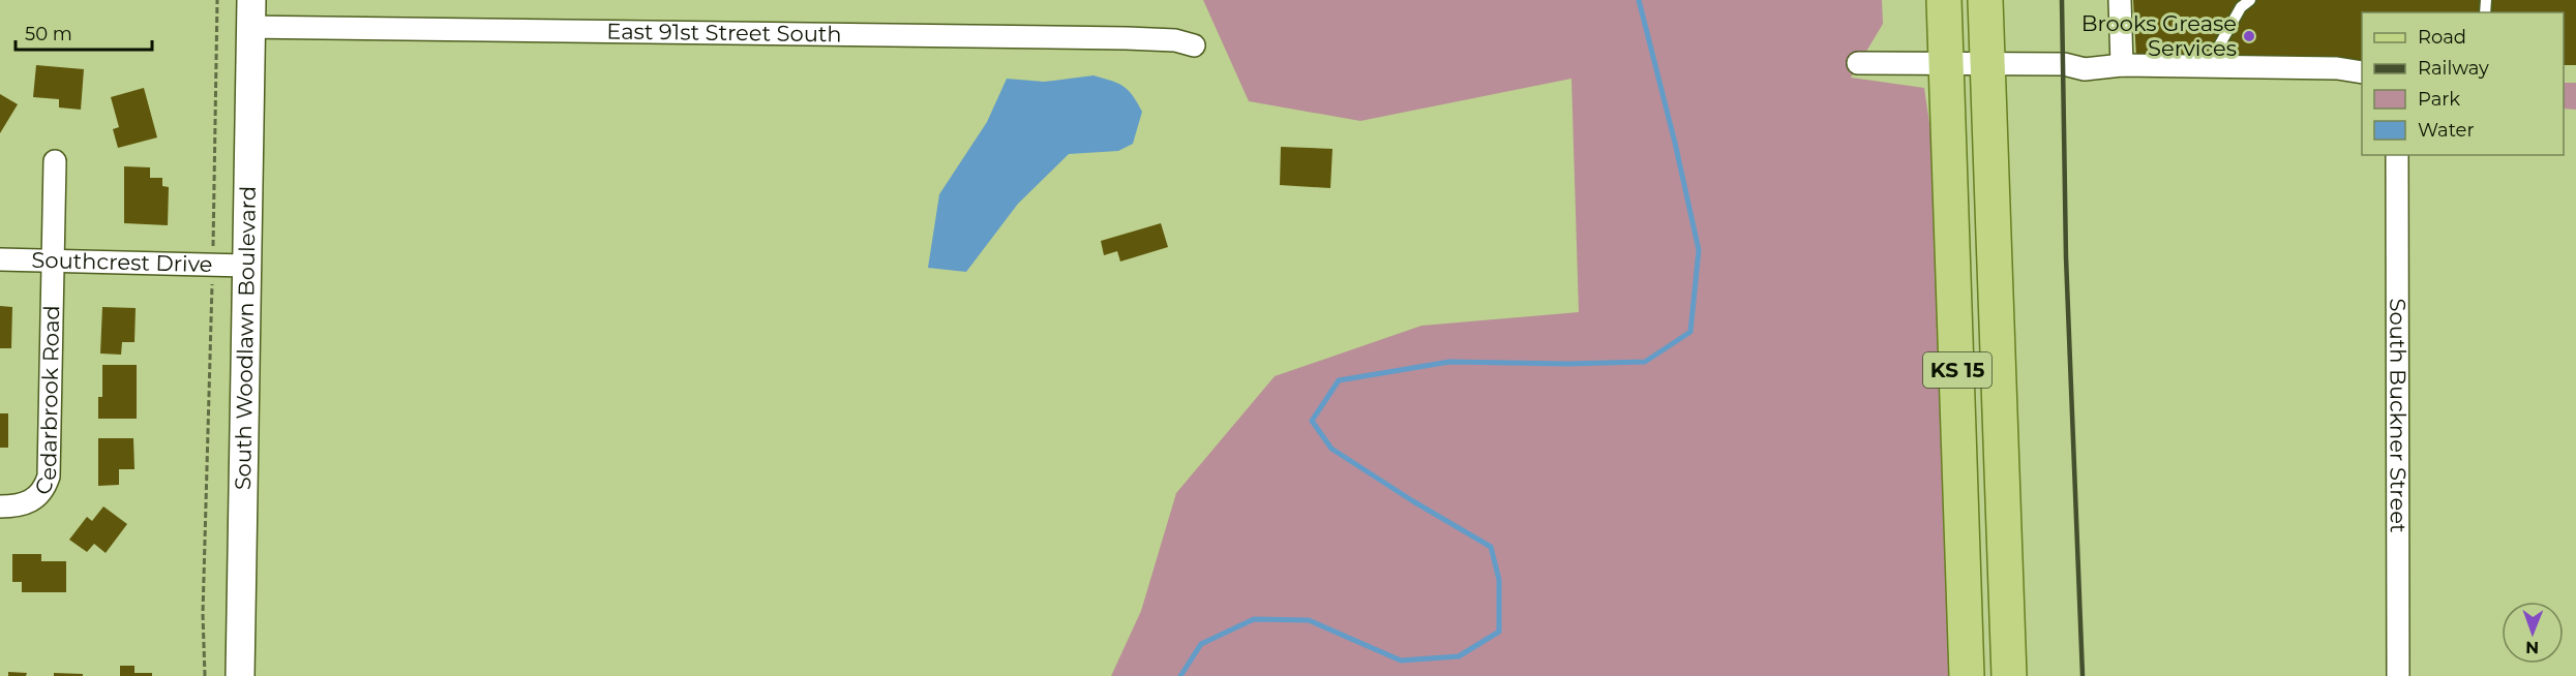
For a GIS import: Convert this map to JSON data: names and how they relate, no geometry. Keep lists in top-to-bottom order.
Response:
{
  "streets": {
    "main road": ["KS 15"],
    "street": [
      "East 91st Street South",
      "Southcrest Drive",
      "South Woodlawn Boulevard",
      "Cedarbrook Road",
      "South Buckner Street"
    ]
  },
  "crossings": [
    ["East 91st Street South", "South Woodlawn Boulevard"],
    ["Southcrest Drive", "South Woodlawn Boulevard"],
    ["Southcrest Drive", "Cedarbrook Road"]
  ],
  "places": ["Brooks Grease Services"],
  "legend": [
    "Road",
    "Railway",
    "Park",
    "Water"
  ],
  "scale_bar": "50 m",
  "north": "bottom"
}
